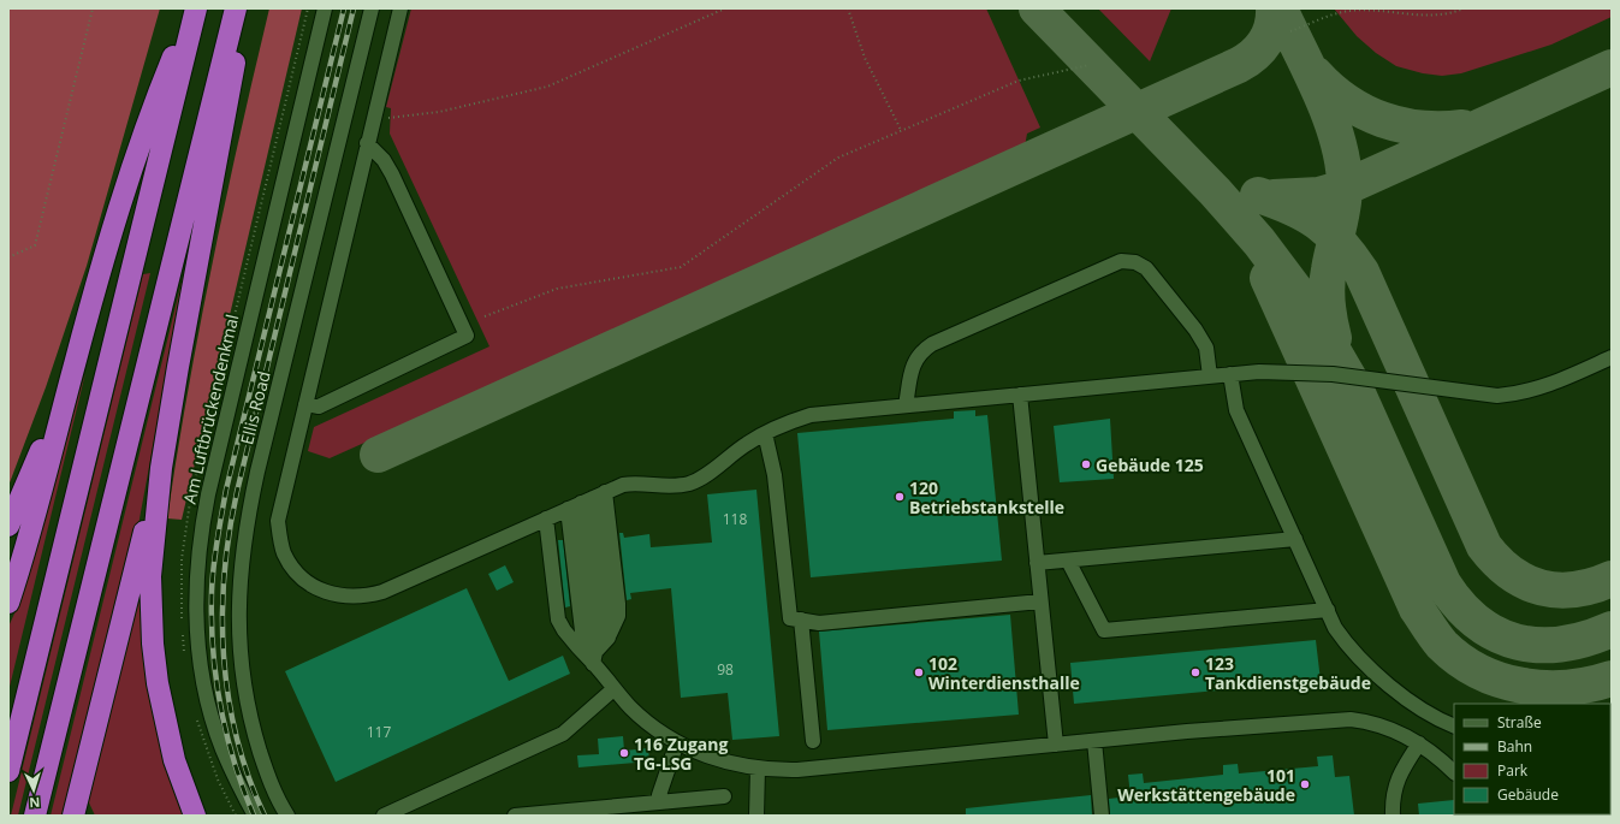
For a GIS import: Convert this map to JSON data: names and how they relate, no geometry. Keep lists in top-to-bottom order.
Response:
{
  "streets": {
    "street": ["Ellis Road", "Am Luftbrückendenkmal"]
  },
  "places": [
    "Gebäude 125",
    "120 Betriebstankstelle",
    "102 Winterdiensthalle",
    "123 Tankdienstgebäude",
    "116 Zugang TG-LSG",
    "101 Werkstättengebäude"
  ],
  "house_numbers": ["118", "98", "117"],
  "legend": [
    "Straße",
    "Bahn",
    "Park",
    "Gebäude"
  ],
  "north": "bottom"
}
